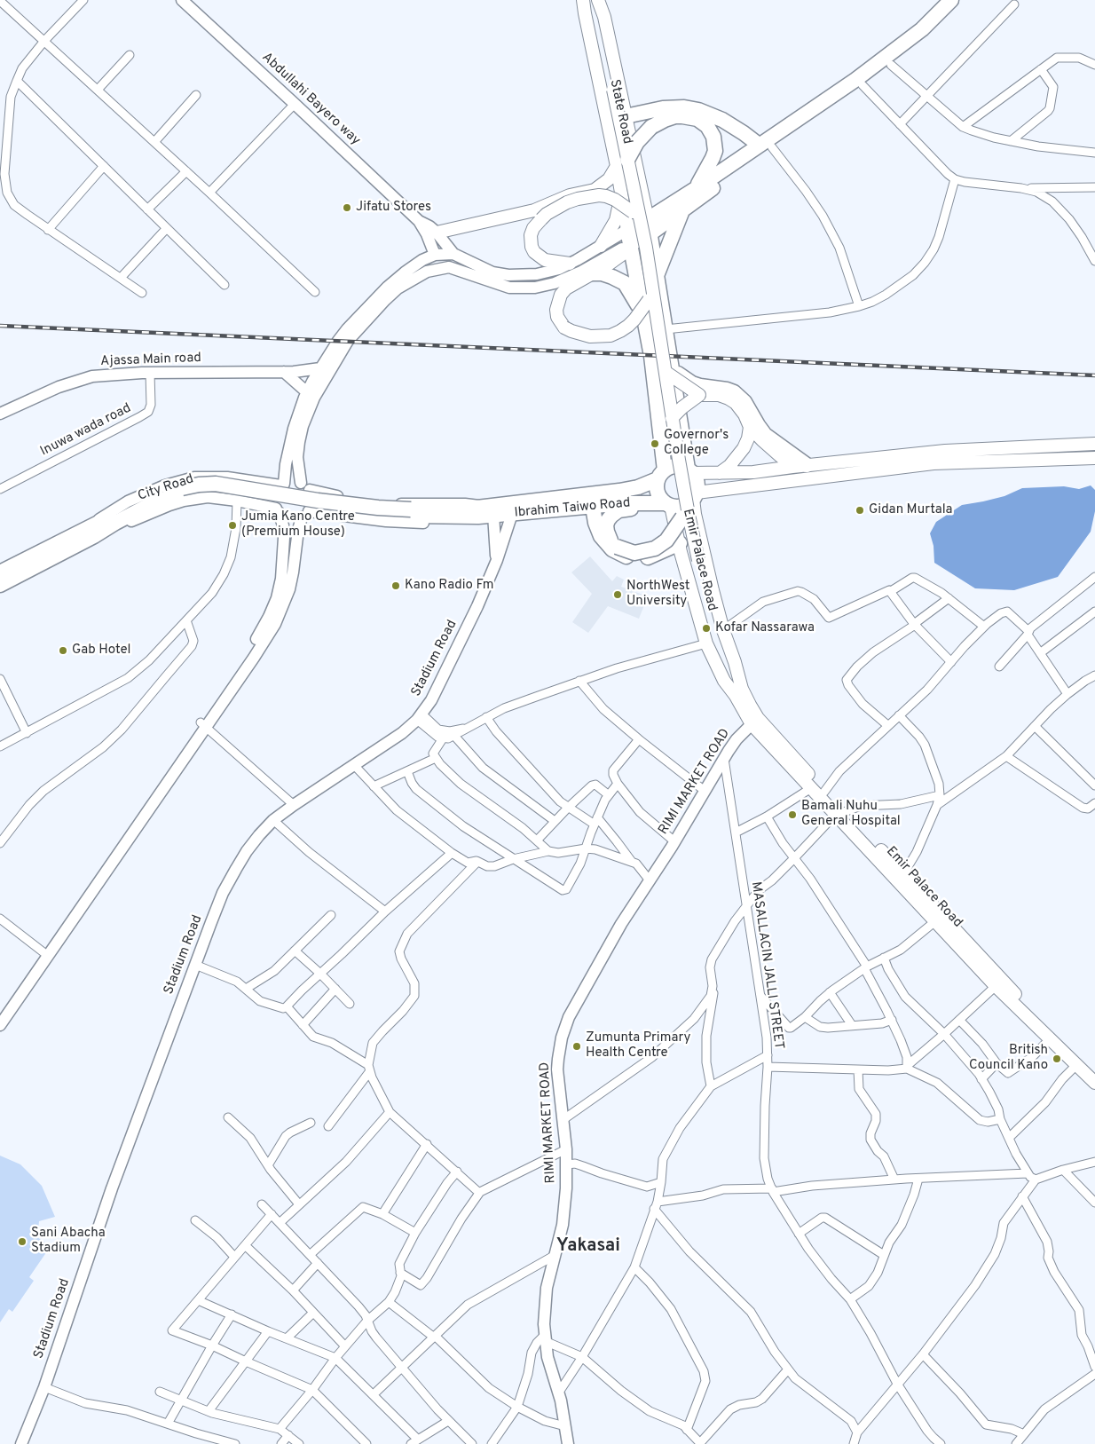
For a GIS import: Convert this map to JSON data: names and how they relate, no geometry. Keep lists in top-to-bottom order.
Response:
{
  "streets": {
    "highway": ["City Road", "Ibrahim Taiwo Road"],
    "main road": [
      "Abdullahi Bayero way",
      "State Road",
      "Ajassa Main road",
      "Emir Palace Road",
      "Stadium Road",
      "RIMI MARKET ROAD"
    ],
    "street": ["Inuwa wada road", "MASALLACIN JALLI STREET"]
  },
  "crossings": [
    ["Ajassa Main road", "Inuwa wada road"],
    ["City Road", "Ibrahim Taiwo Road"],
    ["City Road", "Stadium Road"],
    ["Ibrahim Taiwo Road", "Emir Palace Road"],
    ["Ibrahim Taiwo Road", "Stadium Road"],
    ["Emir Palace Road", "RIMI MARKET ROAD"],
    ["RIMI MARKET ROAD", "MASALLACIN JALLI STREET"]
  ],
  "districts": ["Yakasai"],
  "places": [
    "Jifatu Stores",
    "Governor's College",
    "Gidan Murtala",
    "Jumia Kano Centre (Premium House)",
    "Kano Radio Fm",
    "NorthWest University",
    "Kofar Nassarawa",
    "Gab Hotel",
    "Bamali Nuhu General Hospital",
    "Zumunta Primary Health Centre",
    "British Council Kano",
    "Sani Abacha Stadium"
  ]
}
